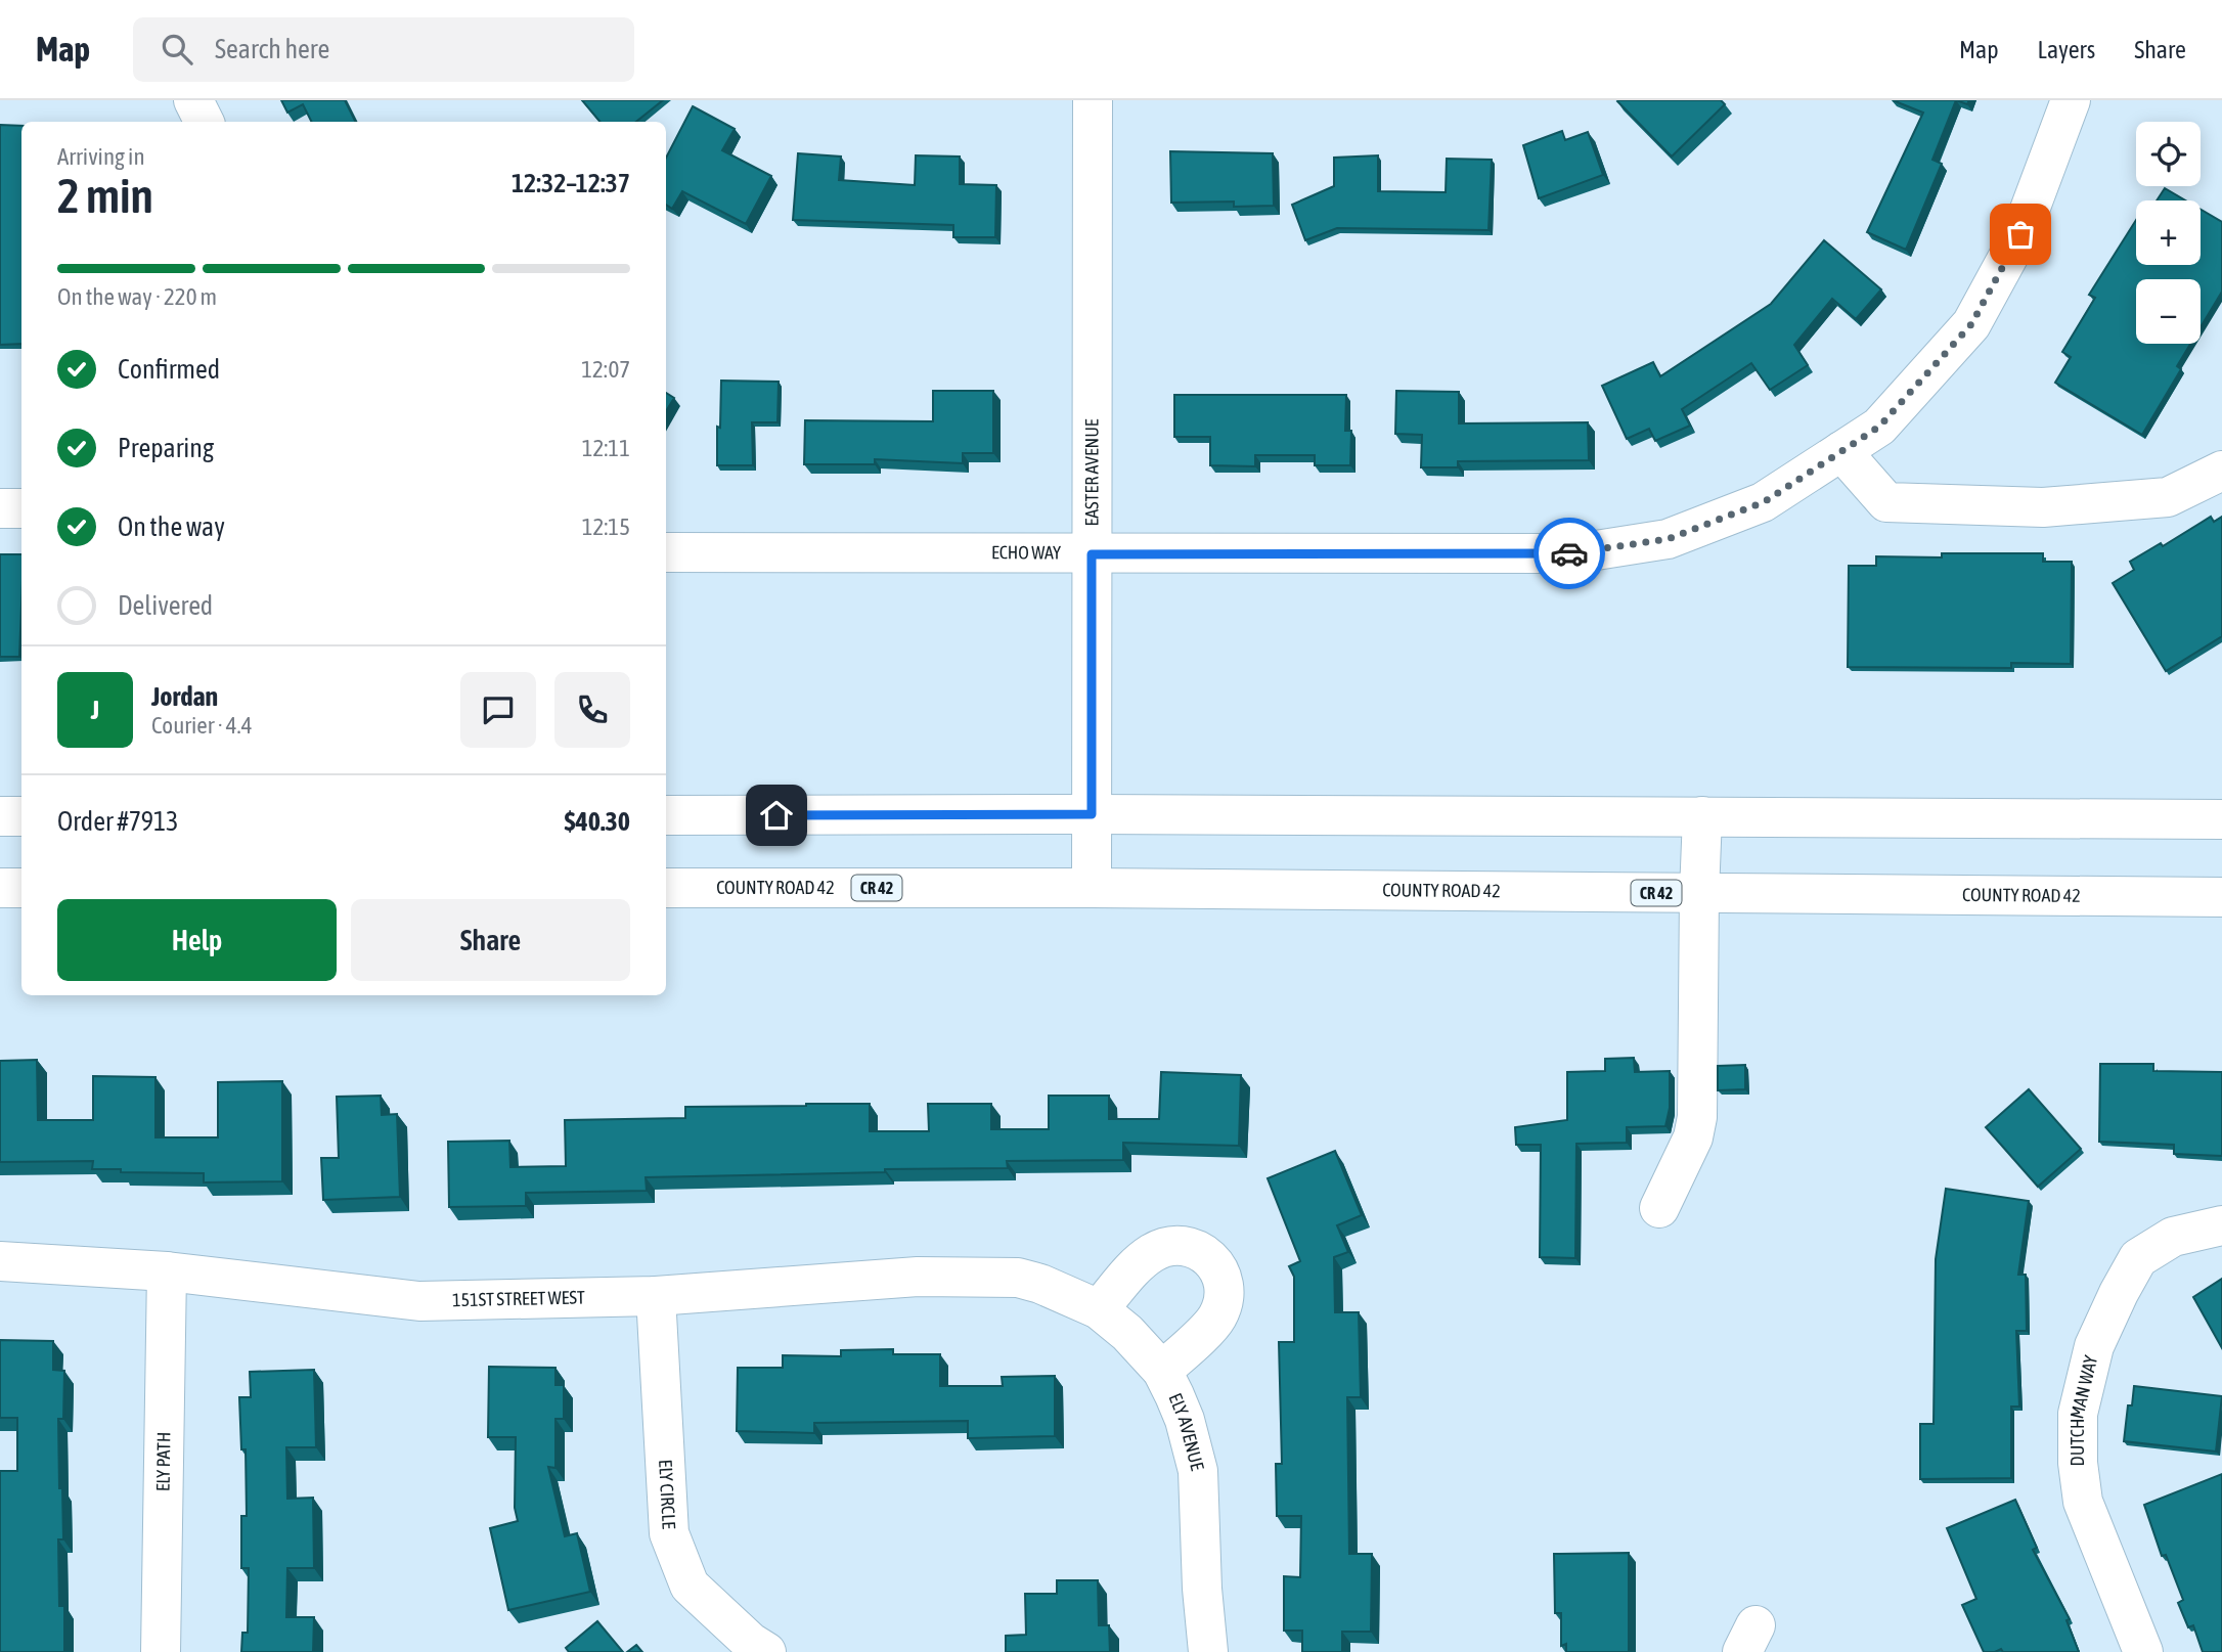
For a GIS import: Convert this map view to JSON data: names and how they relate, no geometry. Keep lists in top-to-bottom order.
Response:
{
  "streets": {
    "main road": [
      "EASTER AVENUE",
      "ECHO WAY",
      "COUNTY ROAD 42",
      "CR 42",
      "151ST STREET WEST",
      "DUTCHMAN WAY",
      "ELY AVENUE",
      "ELY PATH",
      "ELY CIRCLE"
    ]
  },
  "crossings": [
    ["EASTER AVENUE", "ECHO WAY"],
    ["EASTER AVENUE", "COUNTY ROAD 42"],
    ["151ST STREET WEST", "ELY AVENUE"],
    ["151ST STREET WEST", "ELY PATH"],
    ["151ST STREET WEST", "ELY CIRCLE"]
  ],
  "page": {
    "header": "Map",
    "search": "Search here",
    "nav": ["Map", "Layers", "Share"],
    "map_buttons": ["+", "−"],
    "heading": ["2 min", "Arriving in", "12:32–12:37"],
    "panel": [
      "Jordan",
      "Courier · 4.4",
      "Order #7913",
      "$40.30"
    ],
    "bar": "On the way · 220 m",
    "list": [
      ["Confirmed", "12:07"],
      ["Preparing", "12:11"],
      ["On the way", "12:15"],
      "Delivered"
    ],
    "round": "J",
    "buttons": ["Help", "Share"]
  }
}
